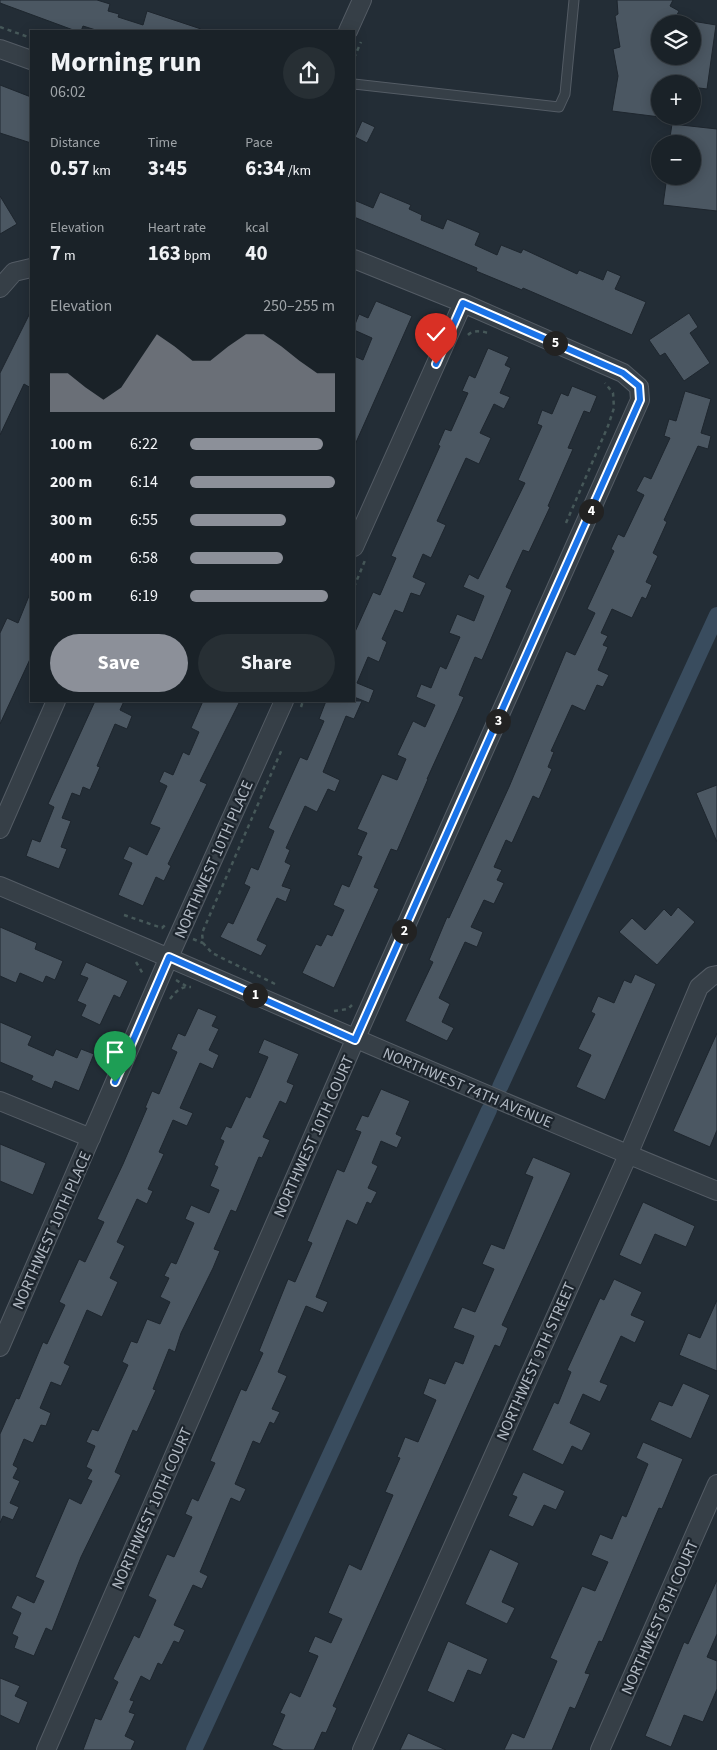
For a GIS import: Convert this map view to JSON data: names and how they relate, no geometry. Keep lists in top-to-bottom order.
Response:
{
  "streets": {
    "street": [
      "NORTHWEST 10TH PLACE",
      "NORTHWEST 74TH AVENUE",
      "NORTHWEST 10TH COURT",
      "NORTHWEST 9TH STREET",
      "NORTHWEST 8TH COURT"
    ]
  },
  "crossings": [
    ["NORTHWEST 10TH PLACE", "NORTHWEST 74TH AVENUE"],
    ["NORTHWEST 74TH AVENUE", "NORTHWEST 10TH COURT"],
    ["NORTHWEST 74TH AVENUE", "NORTHWEST 9TH STREET"]
  ],
  "page": {
    "map_buttons": ["+", "−"],
    "heading": ["Morning run", "06:02"],
    "stats": [
      ["Distance", "0.57 km"],
      ["Time", "3:45"],
      ["Pace", "6:34 /km"],
      ["Elevation", "7 m"],
      ["Heart rate", "163 bpm"],
      ["kcal", "40"]
    ],
    "chart": ["Elevation", "250–255 m"],
    "pins": [
      "5",
      "4",
      "3",
      "2",
      "1"
    ],
    "list": [
      {
        "name": "100 m",
        "note": "6:22"
      },
      {
        "name": "200 m",
        "note": "6:14"
      },
      {
        "name": "300 m",
        "note": "6:55"
      },
      {
        "name": "400 m",
        "note": "6:58"
      },
      {
        "name": "500 m",
        "note": "6:19"
      }
    ],
    "buttons": ["Save", "Share"]
  }
}
